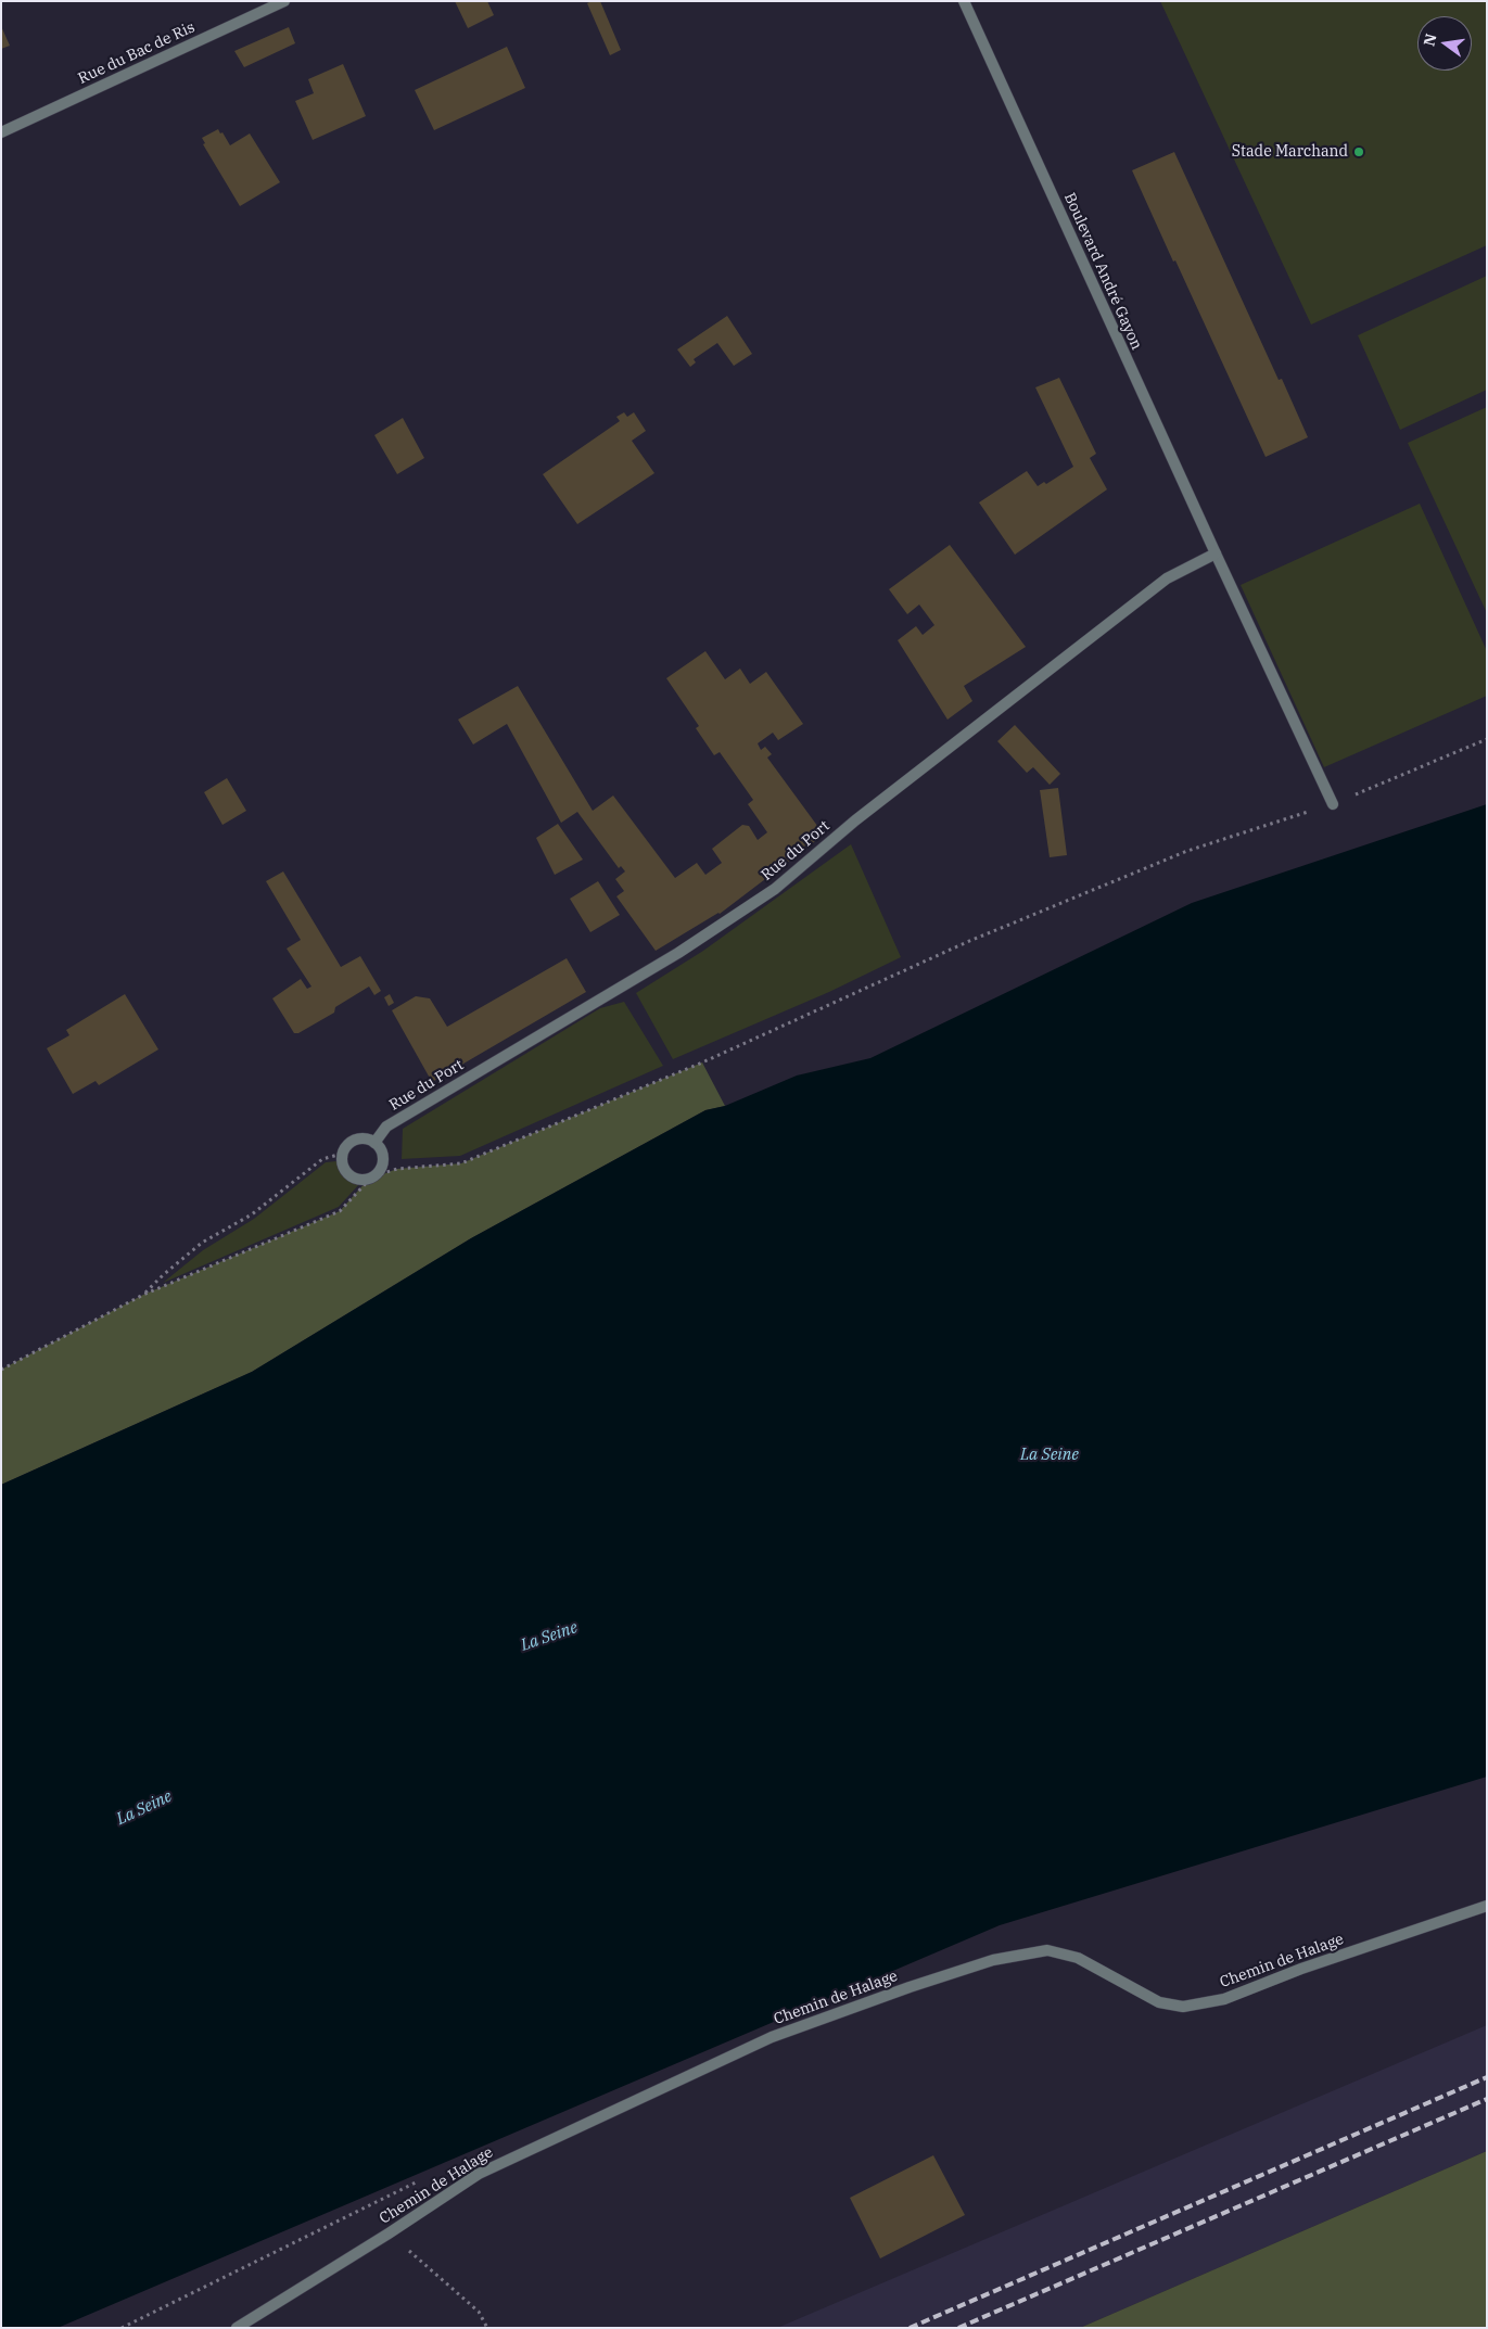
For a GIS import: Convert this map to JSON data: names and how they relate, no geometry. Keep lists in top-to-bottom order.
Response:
{
  "streets": {
    "street": [
      "Rue du Bac de Ris",
      "Boulevard André Gayon",
      "Rue du Port",
      "Chemin de Halage"
    ]
  },
  "crossings": [
    ["Boulevard André Gayon", "Rue du Port"]
  ],
  "water": ["La Seine"],
  "places": ["Stade Marchand"],
  "north": "left"
}
